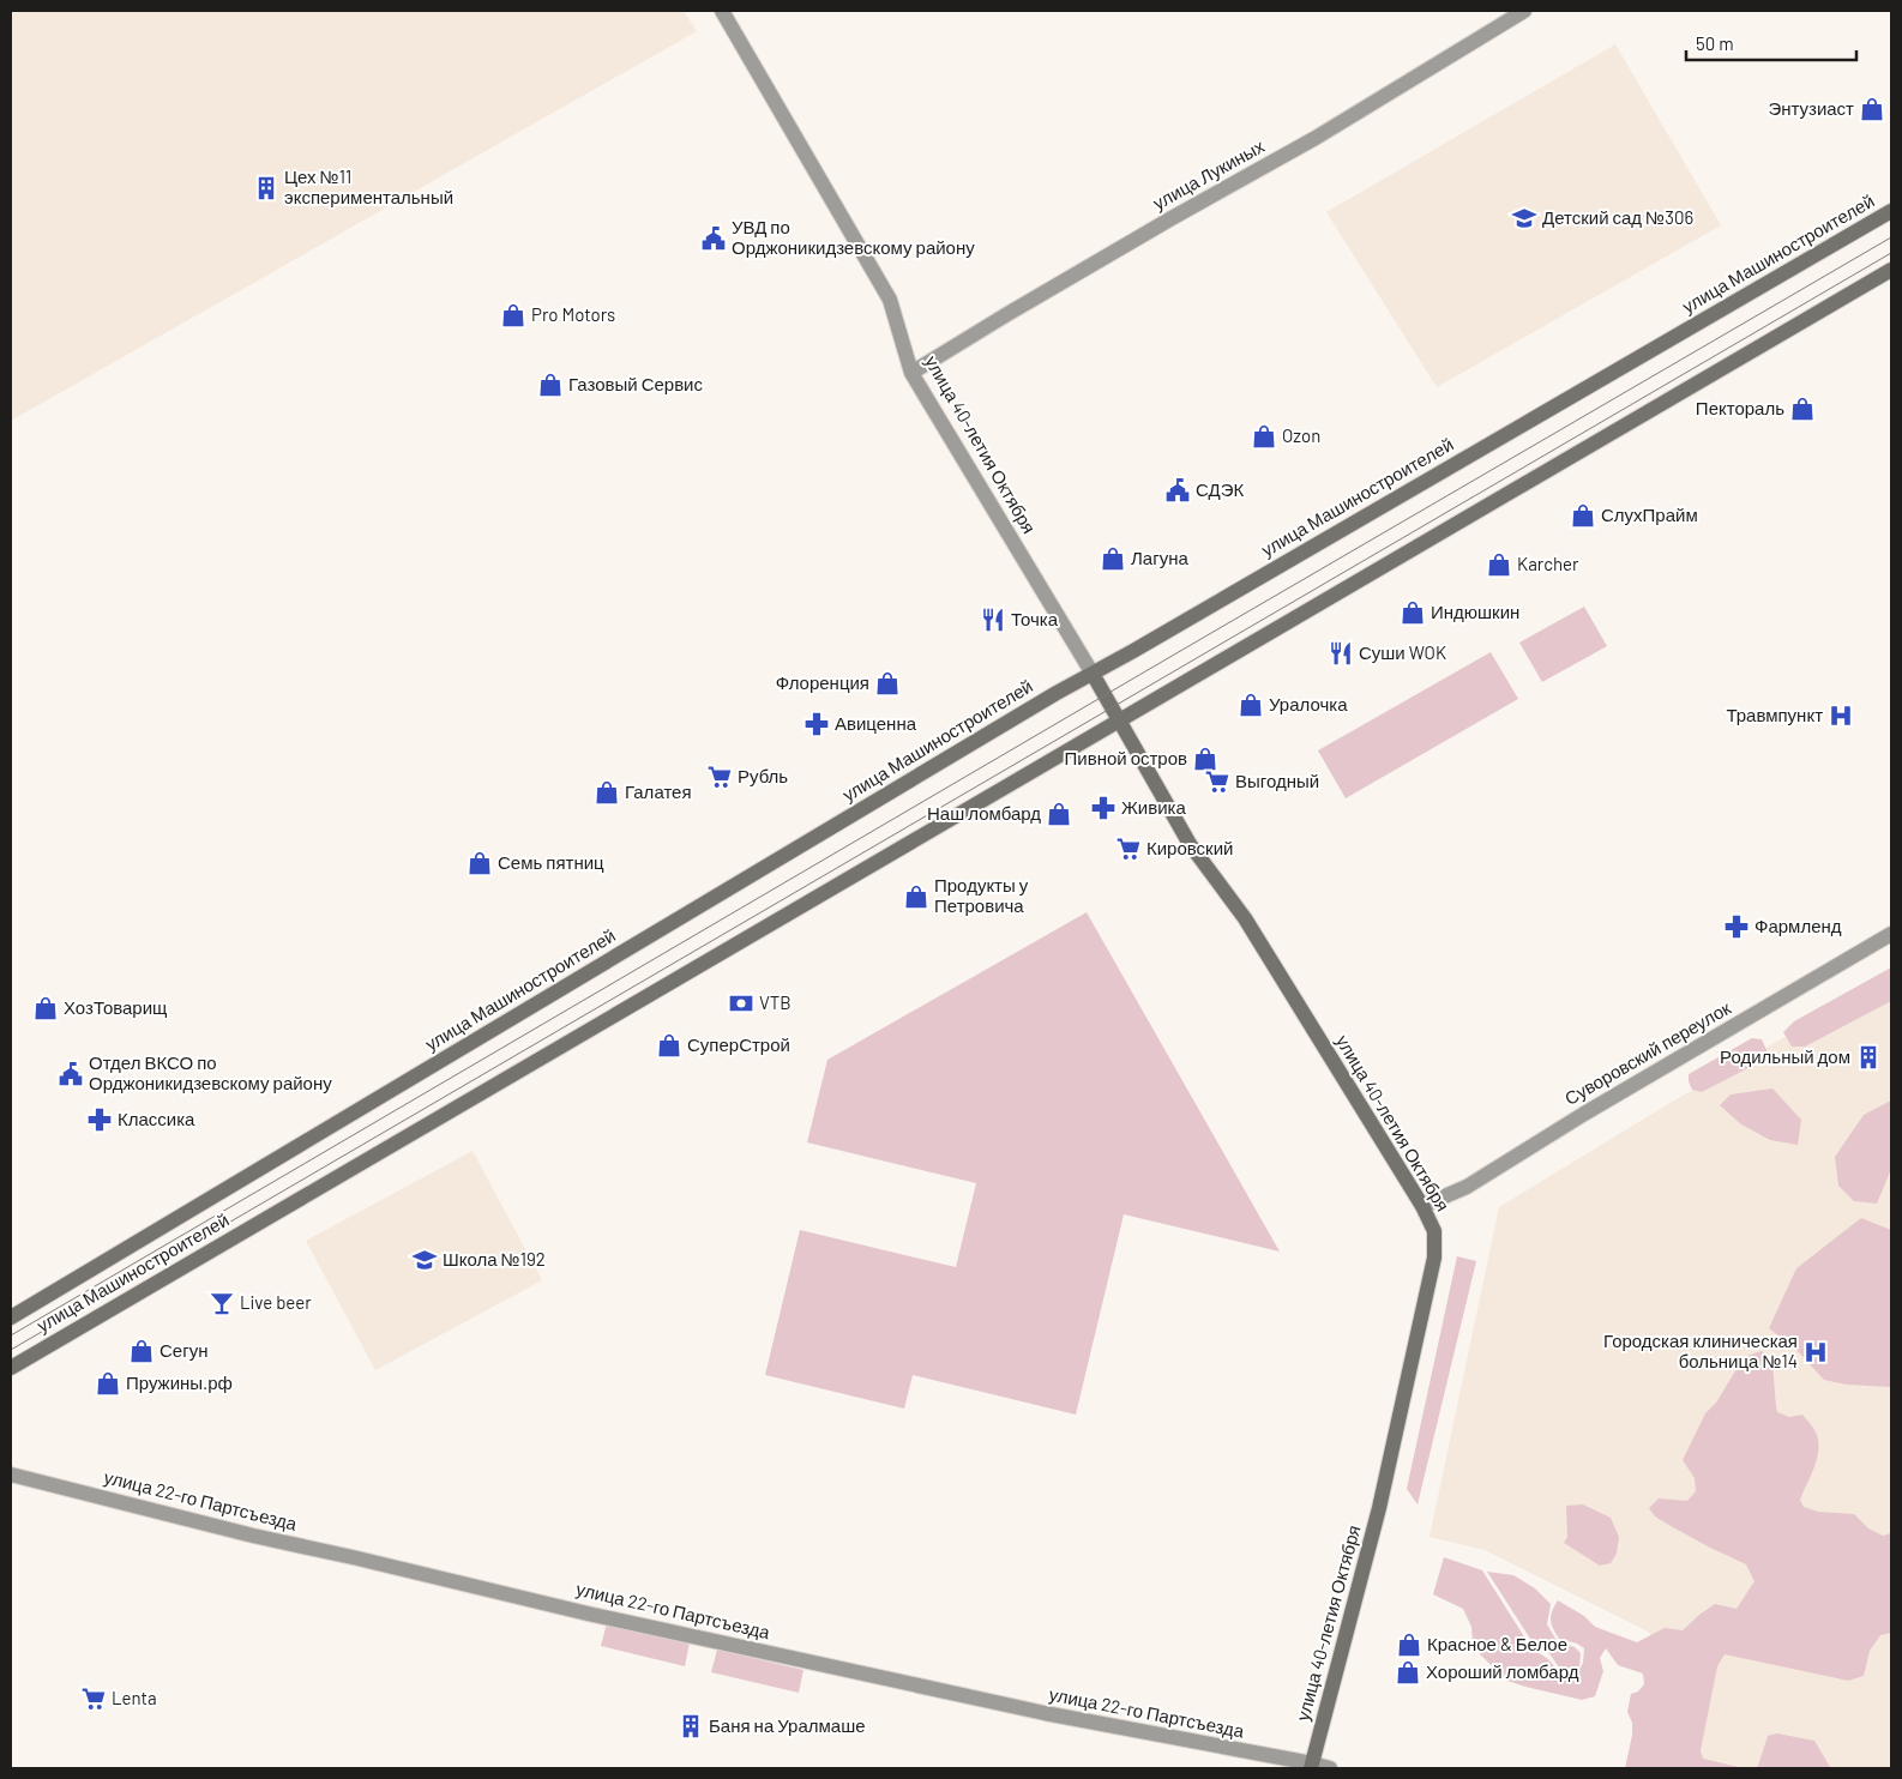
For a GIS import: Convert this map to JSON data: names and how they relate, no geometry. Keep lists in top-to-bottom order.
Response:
{
  "streets": {
    "main road": ["улица Машиностроителей", "улица 40-летия Октября"],
    "street": ["улица Лукиных", "Суворовский переулок", "улица 22-го Партсъезда"]
  },
  "crossings": [
    ["улица Лукиных", "улица 40-летия Октября"],
    ["улица Машиностроителей", "улица 40-летия Октября"],
    ["улица 40-летия Октября", "Суворовский переулок"],
    ["улица 40-летия Октября", "улица 22-го Партсъезда"]
  ],
  "places": {
    "shop": [
      "Энтузиаст",
      "Pro Motors",
      "Газовый Сервис",
      "Пектораль",
      "Ozon",
      "СлухПрайм",
      "Лагуна",
      "Karcher",
      "Индюшкин",
      "Флоренция",
      "Уралочка",
      "Пивной остров",
      "Галатея",
      "Наш ломбард",
      "Семь пятниц",
      "Продукты у Петровича",
      "ХозТоварищ",
      "СуперСтрой",
      "Сегун",
      "Пружины.рф",
      "Красное & Белое",
      "Хороший ломбард"
    ],
    "building": ["Цех №11 экспериментальный", "Родильный дом", "Баня на Уралмаше"],
    "school or university": ["Детский сад №306", "Школа №192"],
    "public building": ["УВД по Орджоникидзевскому району", "СДЭК", "Отдел ВКСО по Орджоникидзевскому району"],
    "restaurant": ["Точка", "Суши WOK"],
    "hospital": ["Травмпункт", "Городская клиническая больница №14"],
    "pharmacy": [
      "Авиценна",
      "Живика",
      "Фармленд",
      "Классика"
    ],
    "supermarket": [
      "Рубль",
      "Выгодный",
      "Кировский",
      "Lenta"
    ],
    "bank": ["VTB"],
    "bar": ["Live beer"]
  },
  "scale_bar": "50 m"
}
